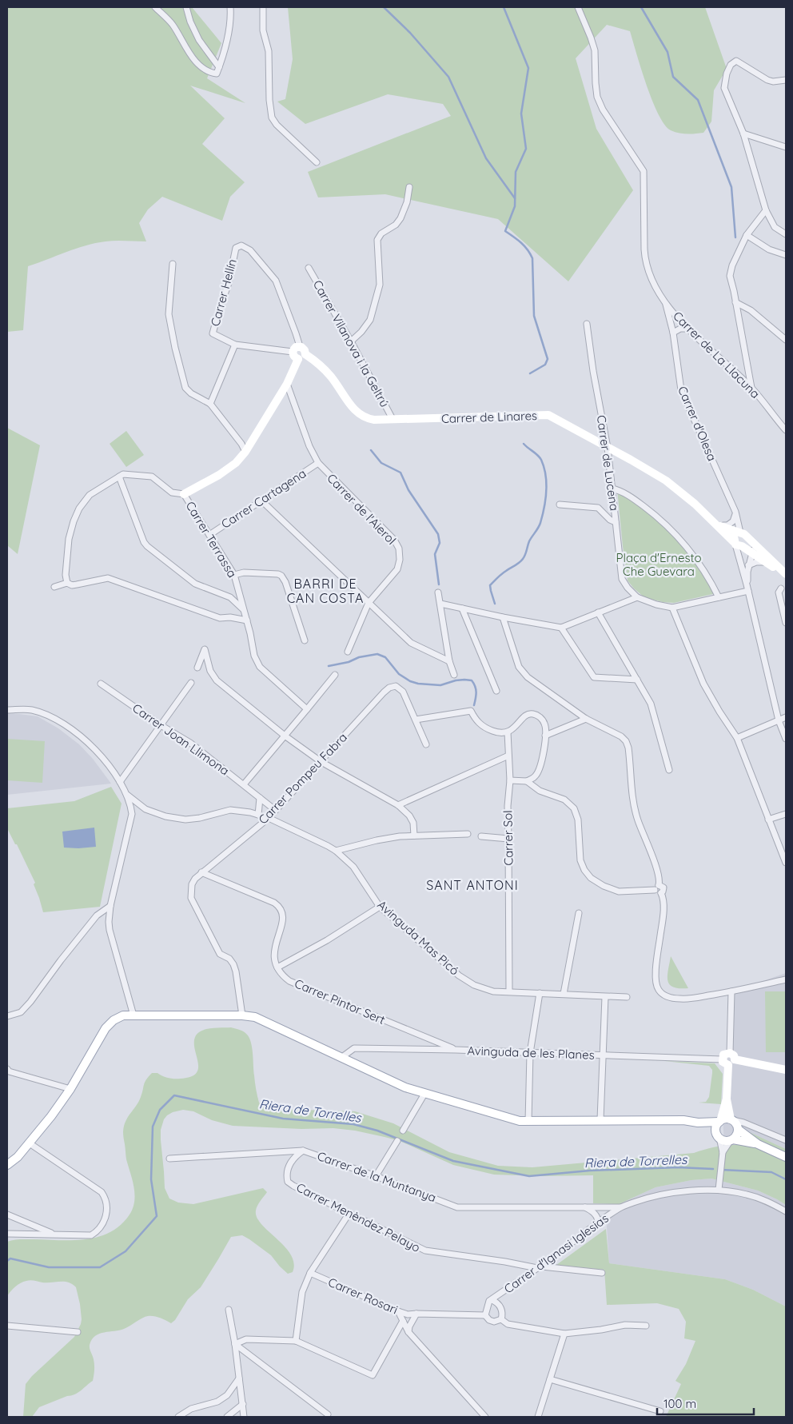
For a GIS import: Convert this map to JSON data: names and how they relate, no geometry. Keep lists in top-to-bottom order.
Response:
{
  "streets": {
    "street": [
      "Carrer Hellín",
      "Carrer Vilanova i la Geltrú",
      "Carrer de La Llacuna",
      "Carrer de Linares",
      "Carrer d'Olesa",
      "Carrer de Lucena",
      "Carrer Cartagena",
      "Carrer de l'Aierol",
      "Carrer Terrassa",
      "Carrer Joan Llimona",
      "Carrer Pompeu Fabra",
      "Carrer Sol",
      "Avinguda Mas Picó",
      "Carrer Pintor Sert",
      "Avinguda de les Planes",
      "Carrer de la Muntanya",
      "Carrer Menèndez Pelayo",
      "Carrer d'Ignasi Iglesias",
      "Carrer Rosari"
    ]
  },
  "crossings": [
    ["Carrer Hellín", "Carrer de Linares"],
    ["Carrer Vilanova i la Geltrú", "Carrer de Linares"],
    ["Carrer de La Llacuna", "Carrer d'Olesa"],
    ["Carrer de Linares", "Carrer d'Olesa"],
    ["Carrer de Linares", "Carrer de Lucena"],
    ["Carrer Cartagena", "Carrer de l'Aierol"],
    ["Carrer Cartagena", "Carrer Terrassa"],
    ["Carrer Joan Llimona", "Carrer Pompeu Fabra"],
    ["Carrer Pompeu Fabra", "Avinguda Mas Picó"],
    ["Carrer Sol", "Avinguda Mas Picó"],
    ["Carrer Pintor Sert", "Avinguda de les Planes"],
    ["Carrer de la Muntanya", "Carrer Menèndez Pelayo"],
    ["Carrer de la Muntanya", "Carrer d'Ignasi Iglesias"],
    ["Carrer Menèndez Pelayo", "Carrer d'Ignasi Iglesias"],
    ["Carrer d'Ignasi Iglesias", "Carrer Rosari"]
  ],
  "districts": ["BARRI DE CAN COSTA", "SANT ANTONI"],
  "water": ["Riera de Torrelles"],
  "parks": ["Plaça d'Ernesto Che Guevara"],
  "scale_bar": "100 m"
}
